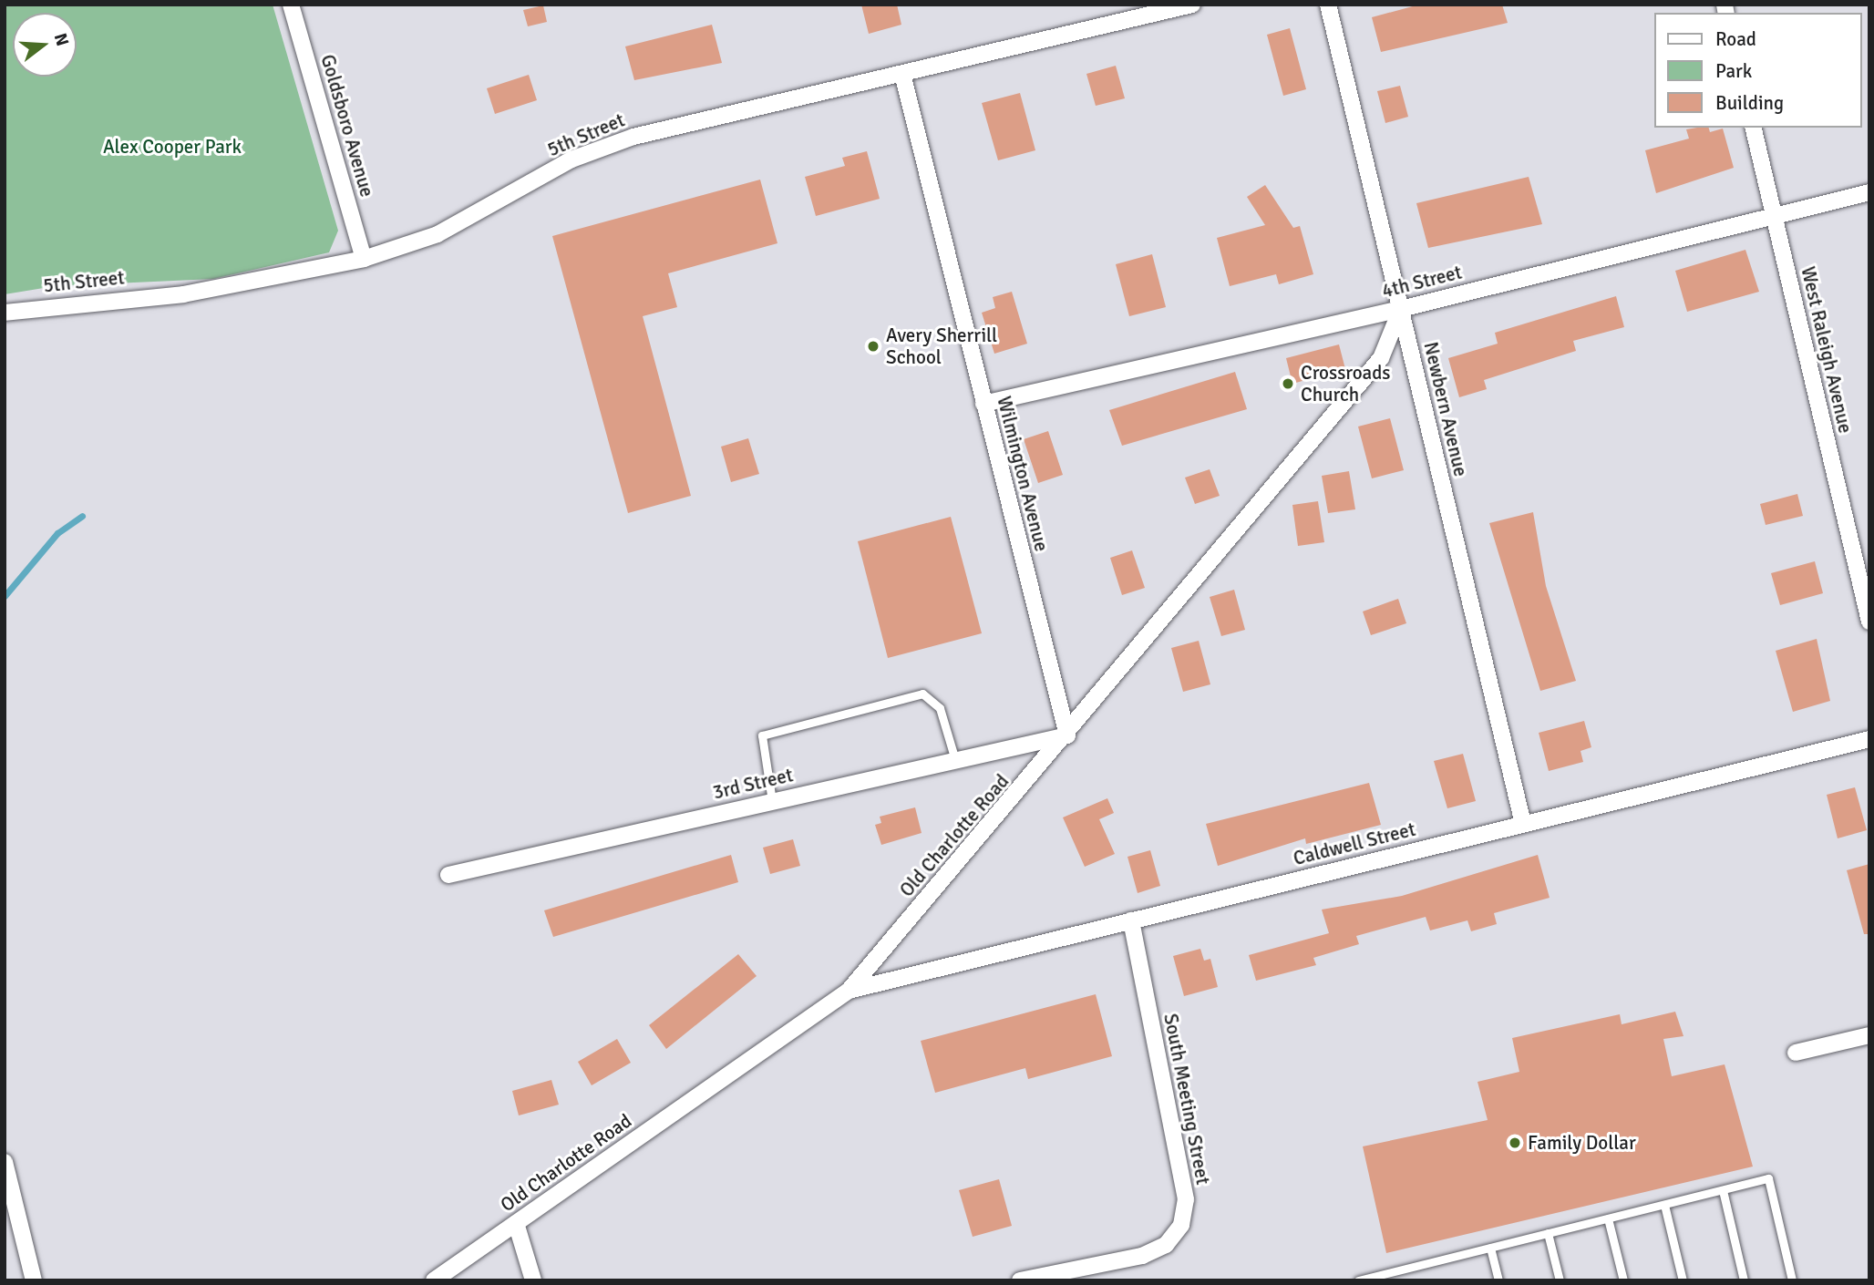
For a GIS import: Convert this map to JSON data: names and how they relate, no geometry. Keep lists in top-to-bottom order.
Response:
{
  "streets": {
    "street": [
      "Goldsboro Avenue",
      "5th Street",
      "4th Street",
      "West Raleigh Avenue",
      "Newbern Avenue",
      "Wilmington Avenue",
      "3rd Street",
      "Old Charlotte Road",
      "Caldwell Street",
      "South Meeting Street"
    ]
  },
  "crossings": [
    ["Goldsboro Avenue", "5th Street"],
    ["5th Street", "Wilmington Avenue"],
    ["4th Street", "West Raleigh Avenue"],
    ["4th Street", "Newbern Avenue"],
    ["4th Street", "Wilmington Avenue"],
    ["4th Street", "Old Charlotte Road"],
    ["Newbern Avenue", "Old Charlotte Road"],
    ["Newbern Avenue", "Caldwell Street"],
    ["Wilmington Avenue", "3rd Street"],
    ["Wilmington Avenue", "Old Charlotte Road"],
    ["3rd Street", "Old Charlotte Road"],
    ["Old Charlotte Road", "Caldwell Street"],
    ["Caldwell Street", "South Meeting Street"]
  ],
  "parks": ["Alex Cooper Park"],
  "places": ["Avery Sherrill School", "Crossroads Church", "Family Dollar"],
  "legend": ["Road", "Park", "Building"],
  "north": "right"
}
